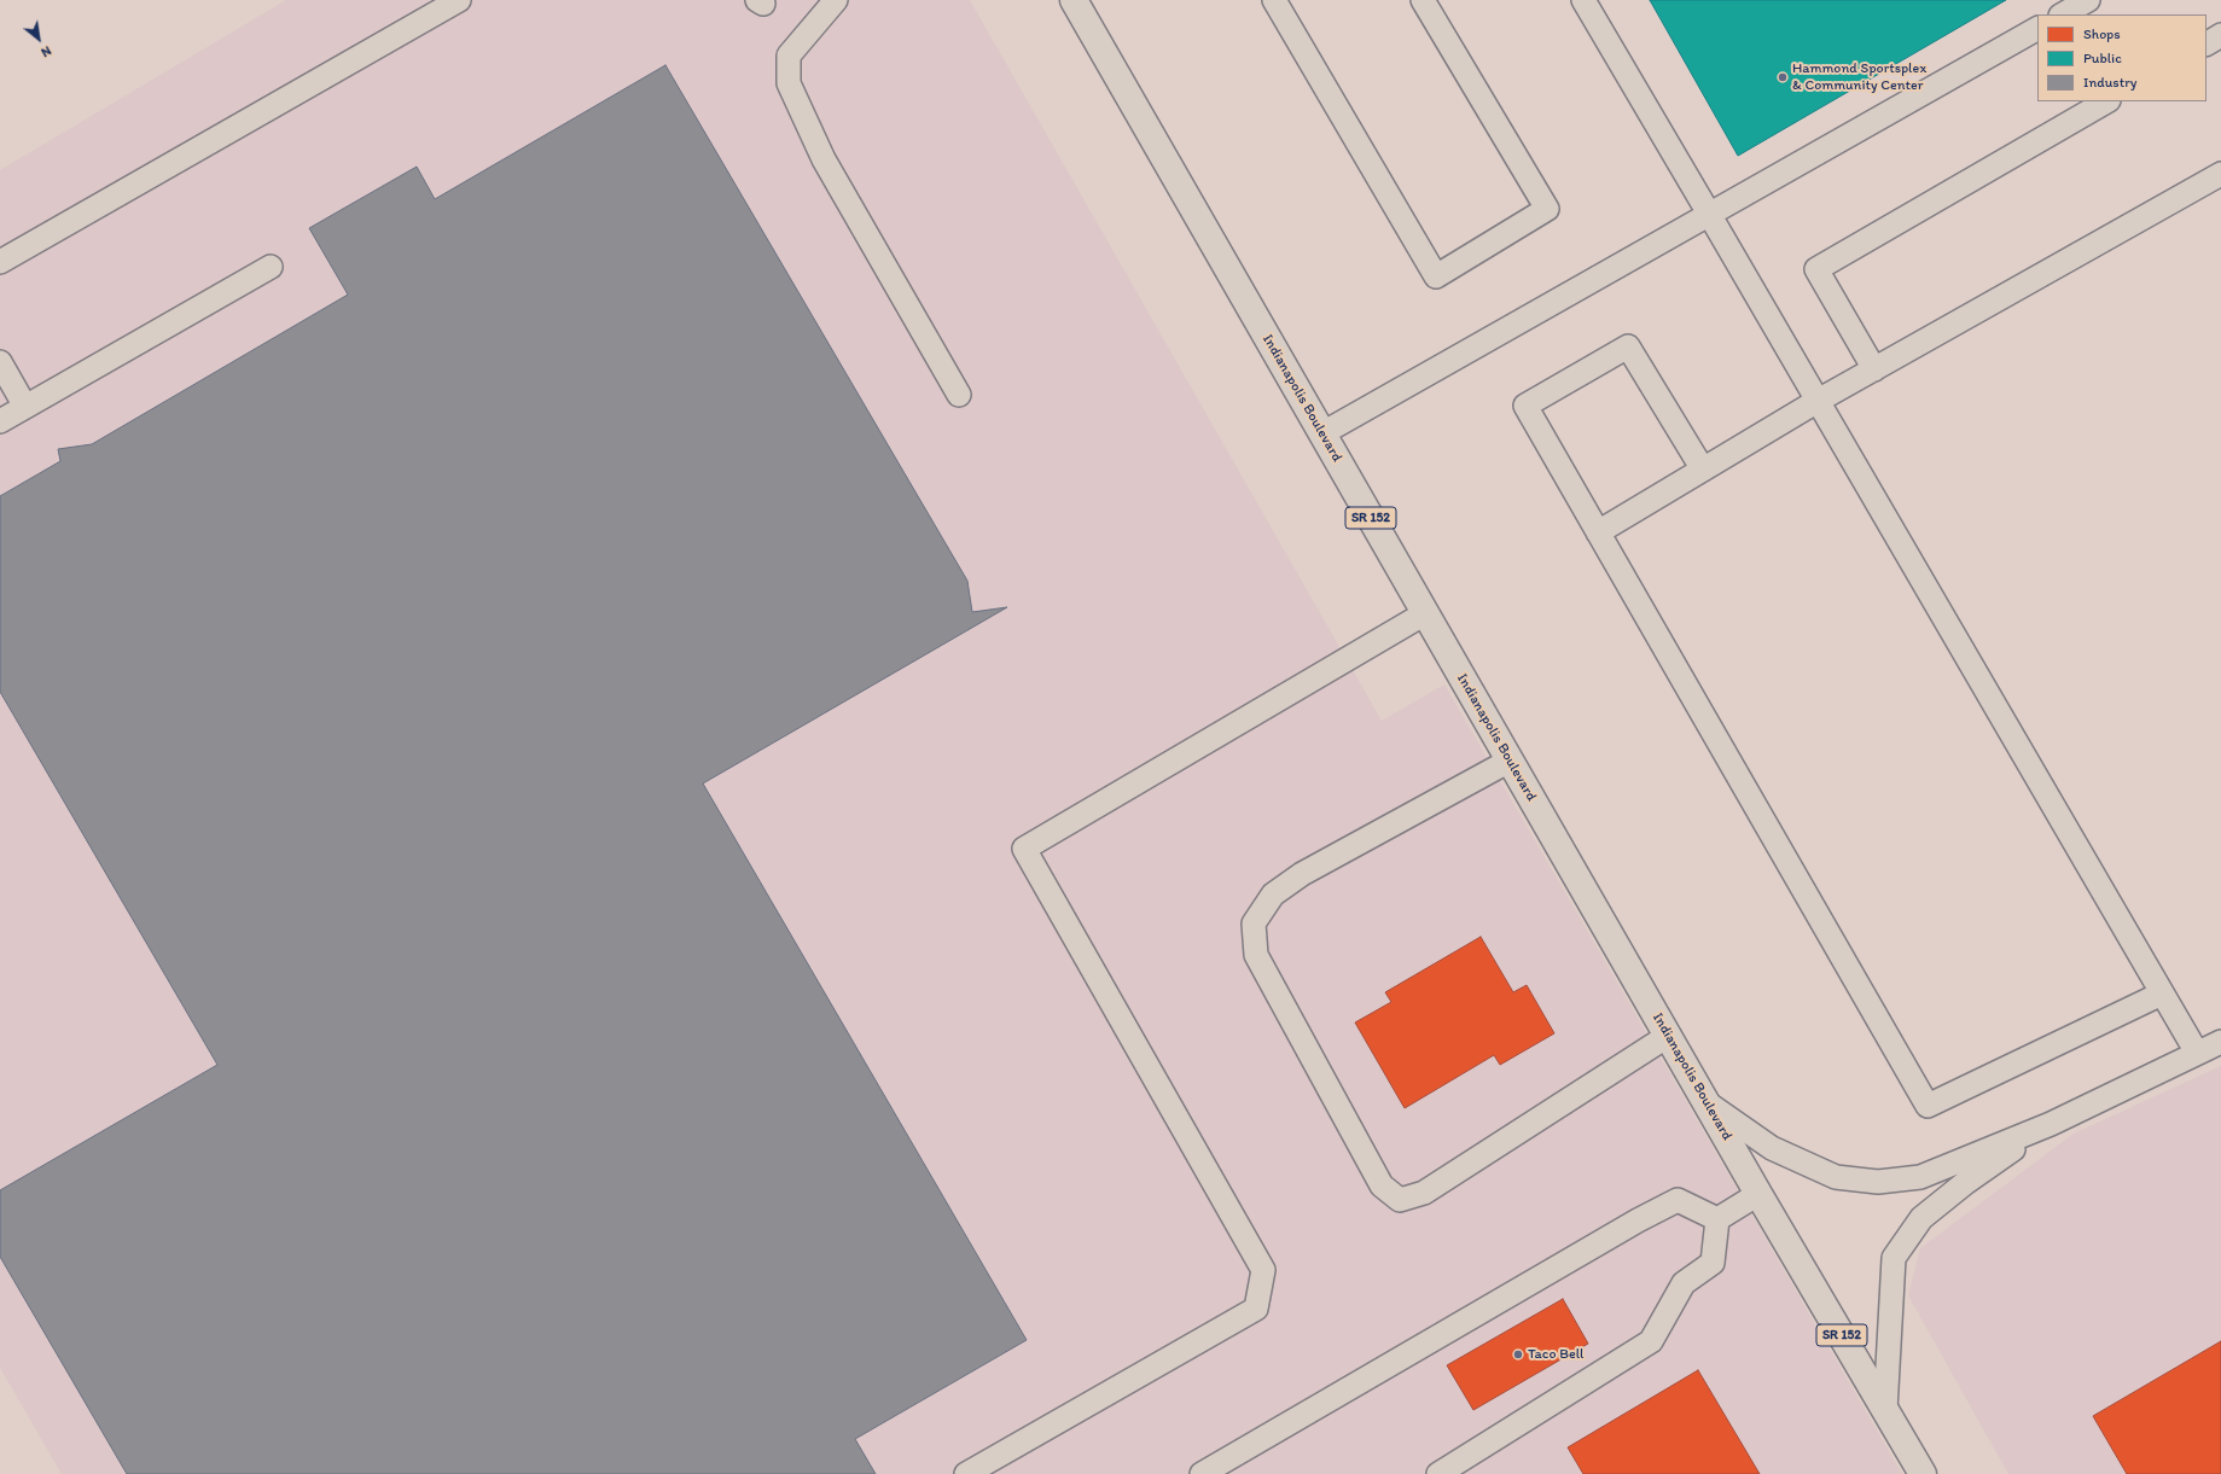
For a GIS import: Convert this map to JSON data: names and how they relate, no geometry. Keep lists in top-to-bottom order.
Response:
{
  "streets": {
    "main road": ["Indianapolis Boulevard", "SR 152"]
  },
  "places": ["Hammond Sportsplex & Community Center", "Taco Bell"],
  "legend": ["Shops", "Public", "Industry"],
  "north": "bottom right"
}
